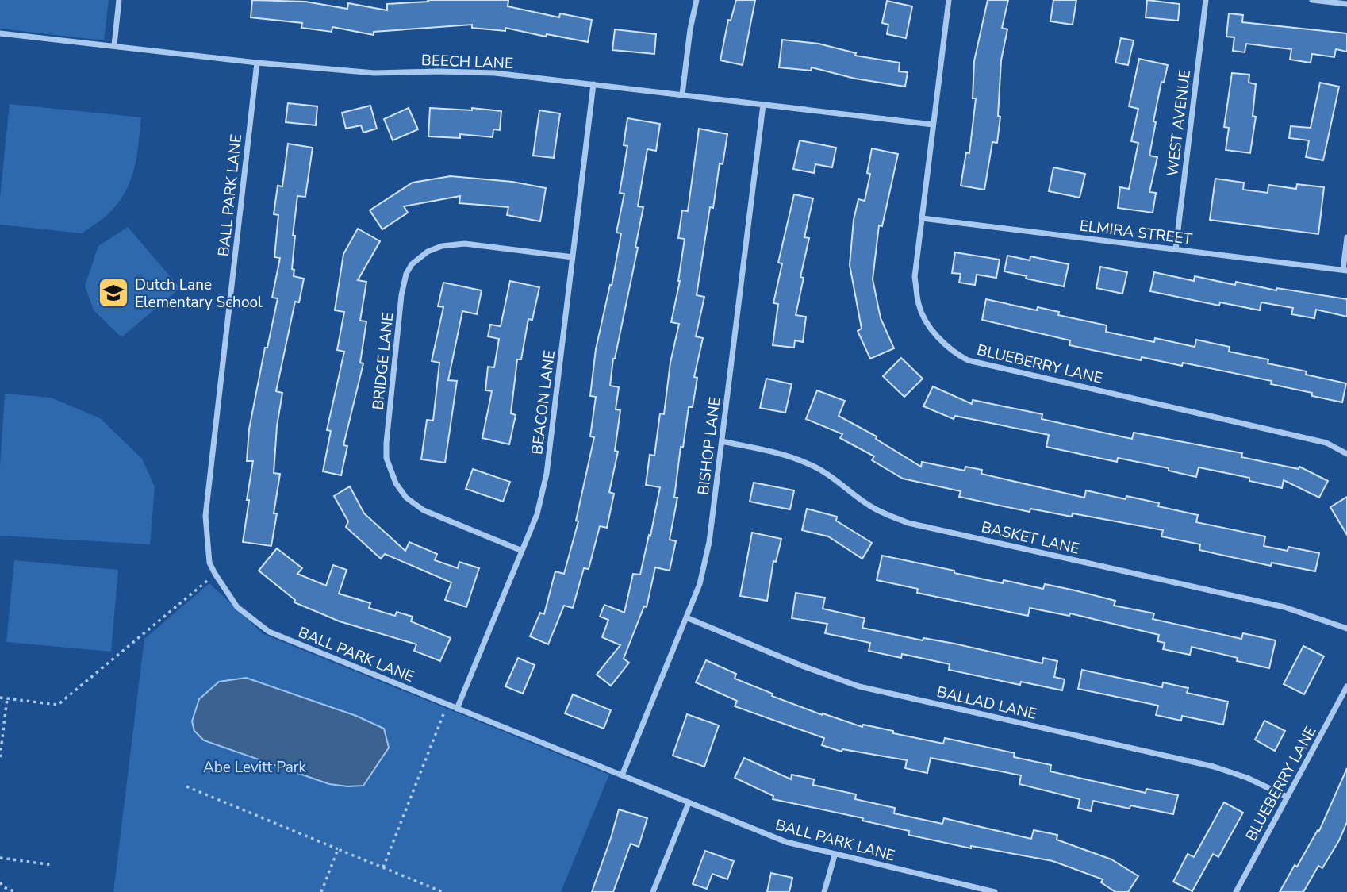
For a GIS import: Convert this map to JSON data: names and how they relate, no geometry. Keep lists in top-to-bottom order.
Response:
{
  "streets": {
    "street": [
      "BEECH LANE",
      "WEST AVENUE",
      "BALL PARK LANE",
      "ELMIRA STREET",
      "BRIDGE LANE",
      "BLUEBERRY LANE",
      "BEACON LANE",
      "BISHOP LANE",
      "BASKET LANE",
      "BALLAD LANE"
    ]
  },
  "crossings": [
    ["BEECH LANE", "BALL PARK LANE"],
    ["BEECH LANE", "BLUEBERRY LANE"],
    ["BEECH LANE", "BEACON LANE"],
    ["BEECH LANE", "BISHOP LANE"],
    ["WEST AVENUE", "ELMIRA STREET"],
    ["BALL PARK LANE", "BEACON LANE"],
    ["BALL PARK LANE", "BISHOP LANE"],
    ["ELMIRA STREET", "BLUEBERRY LANE"],
    ["BRIDGE LANE", "BEACON LANE"],
    ["BLUEBERRY LANE", "BALLAD LANE"],
    ["BISHOP LANE", "BASKET LANE"],
    ["BISHOP LANE", "BALLAD LANE"]
  ],
  "parks": ["Abe Levitt Park"],
  "places": {
    "school or university": ["Dutch Lane Elementary School"]
  }
}
